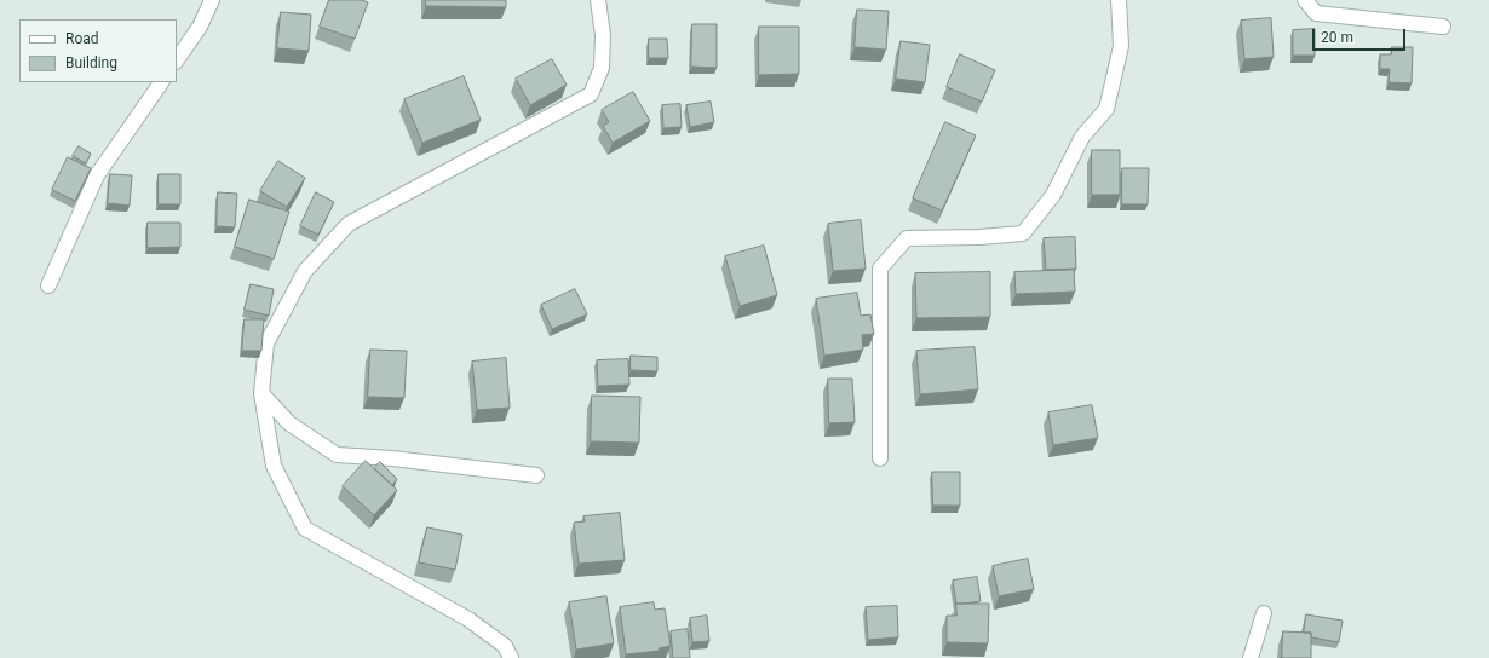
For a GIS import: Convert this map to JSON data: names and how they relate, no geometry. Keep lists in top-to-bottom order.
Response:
{
  "legend": ["Road", "Building"],
  "scale_bar": "20 m"
}
